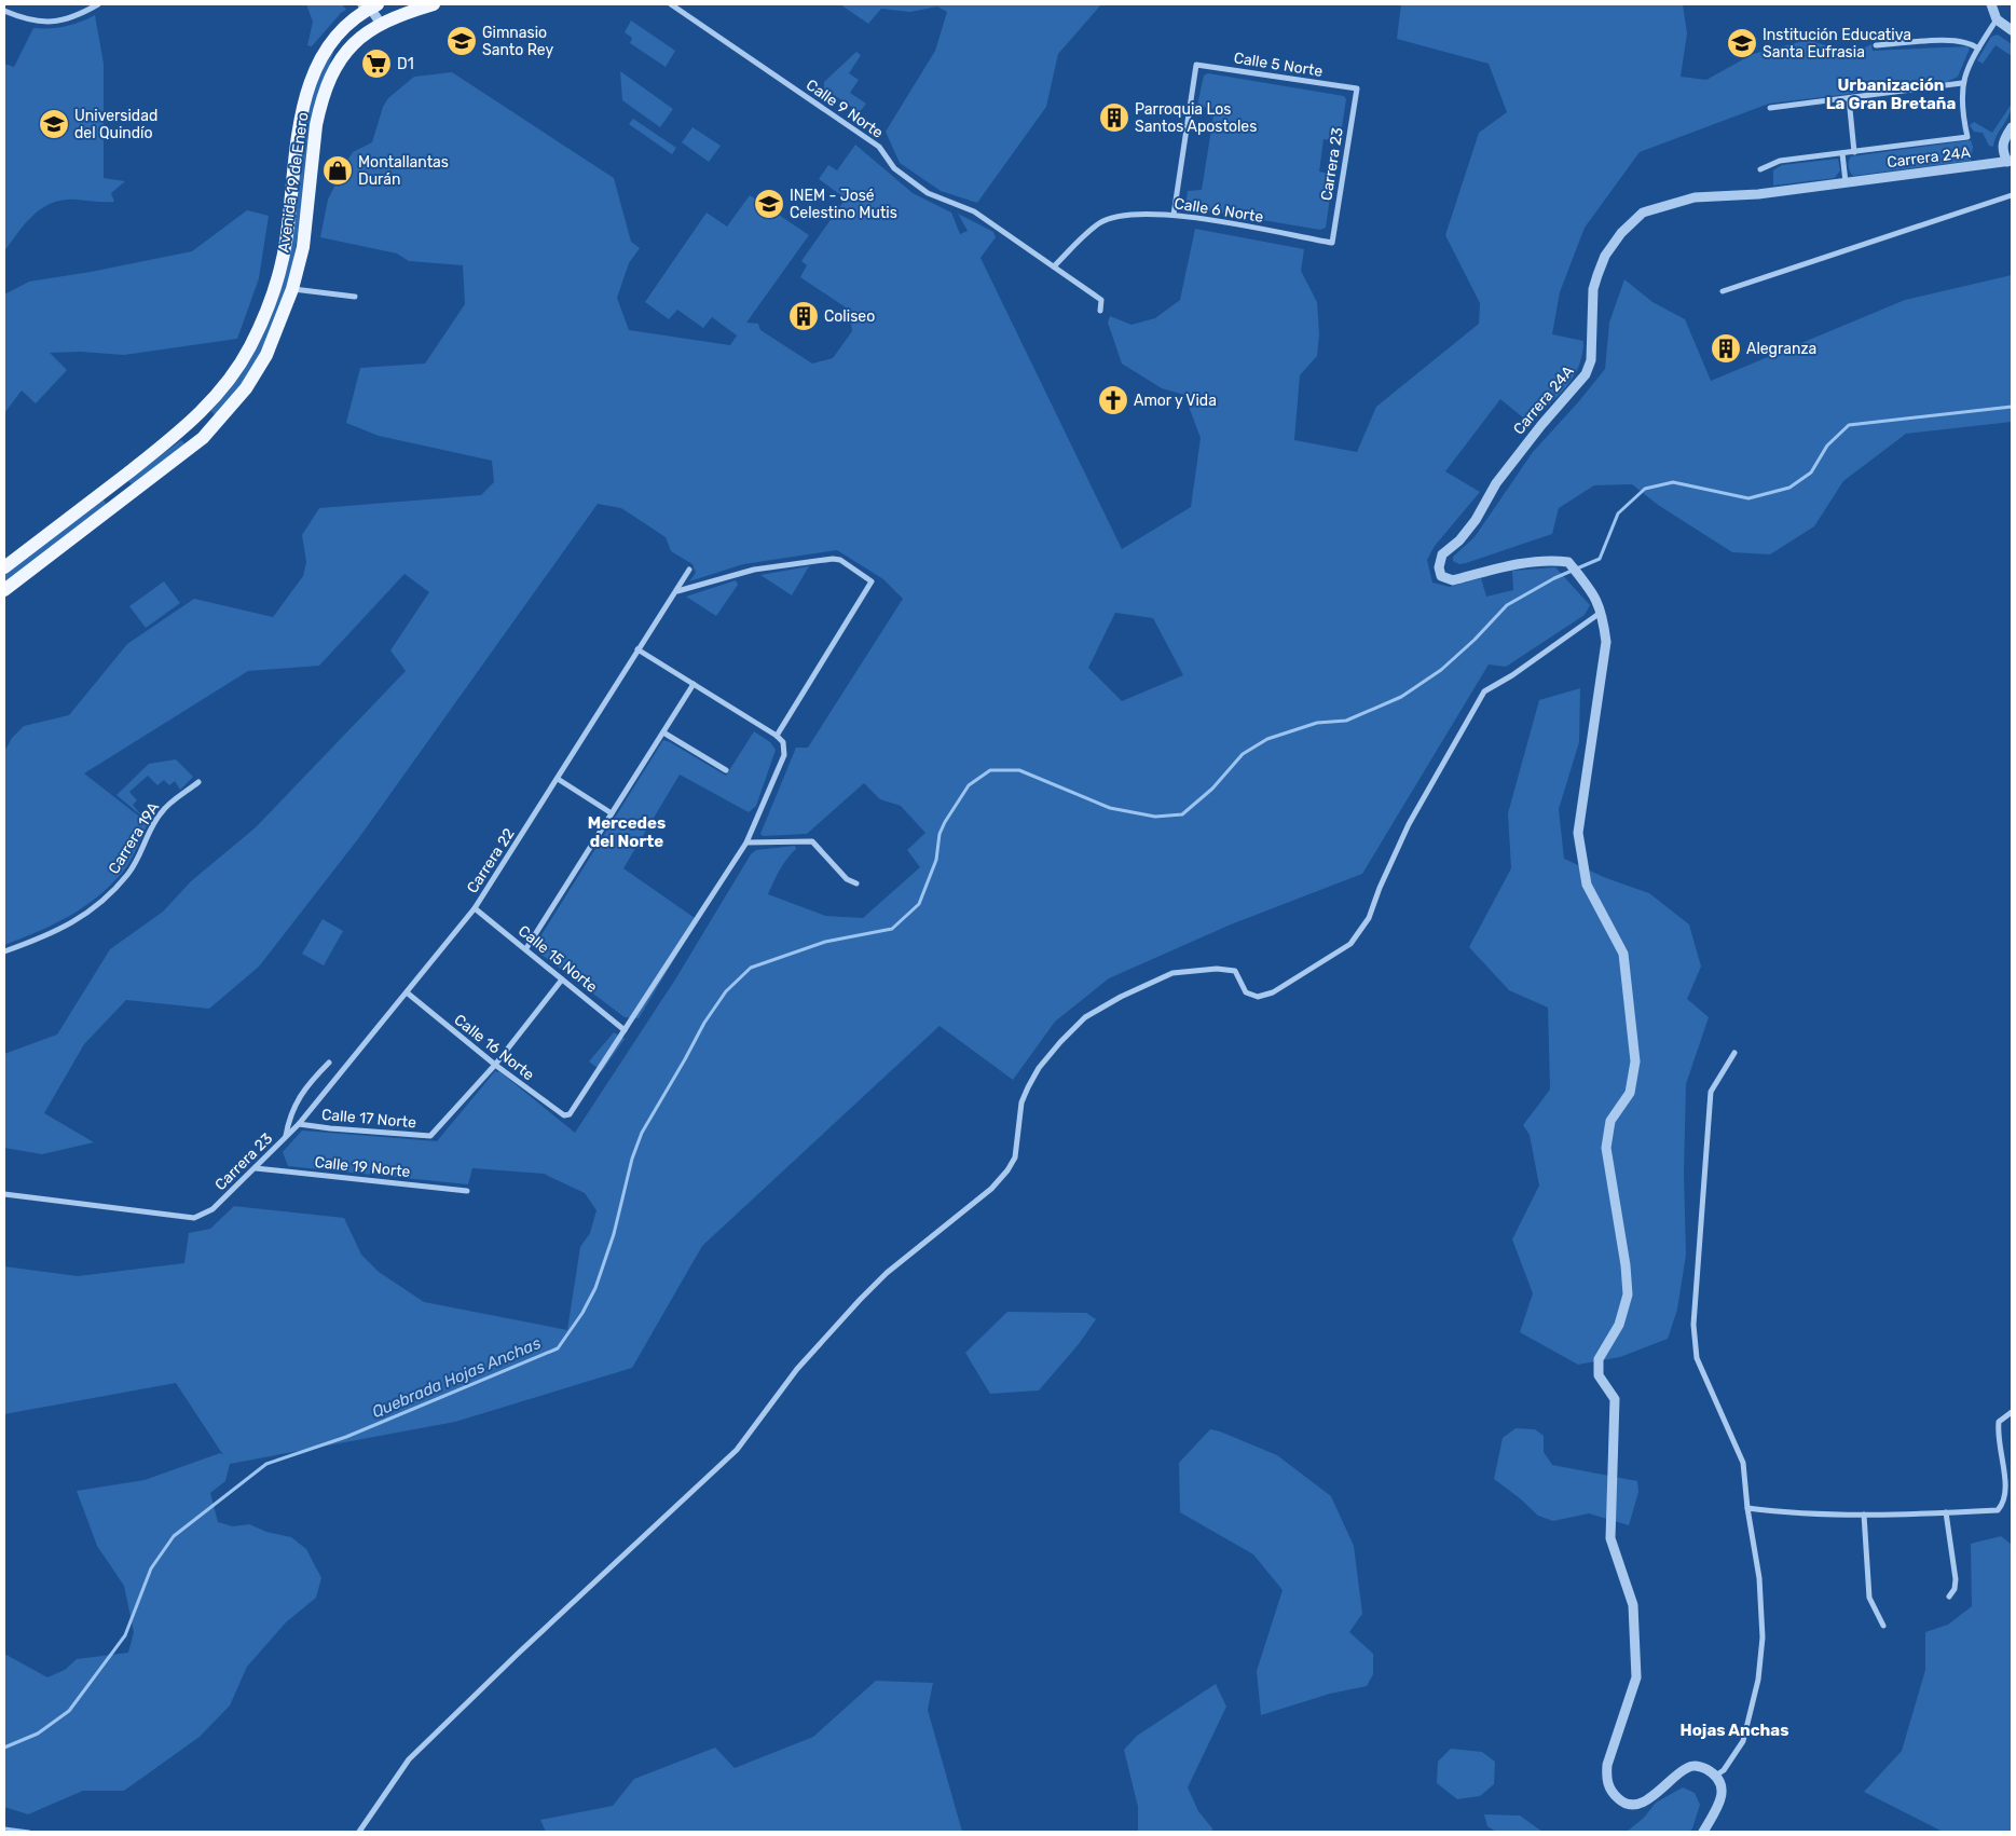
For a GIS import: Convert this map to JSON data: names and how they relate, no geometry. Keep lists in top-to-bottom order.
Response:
{
  "streets": {
    "main road": ["Avenida 19 de Enero"],
    "street": [
      "Calle 5 Norte",
      "Calle 9 Norte",
      "Carrera 24A",
      "Carrera 23",
      "Calle 6 Norte",
      "Carrera 19A",
      "Carrera 22",
      "Calle 15 Norte",
      "Calle 16 Norte",
      "Calle 17 Norte",
      "Calle 19 Norte"
    ]
  },
  "crossings": [
    ["Calle 5 Norte", "Carrera 23"],
    ["Calle 5 Norte", "Calle 6 Norte"],
    ["Calle 9 Norte", "Calle 6 Norte"],
    ["Carrera 23", "Calle 6 Norte"],
    ["Carrera 23", "Carrera 22"],
    ["Carrera 23", "Calle 17 Norte"],
    ["Carrera 23", "Calle 19 Norte"],
    ["Carrera 22", "Calle 15 Norte"],
    ["Carrera 22", "Calle 16 Norte"],
    ["Carrera 22", "Calle 17 Norte"],
    ["Calle 15 Norte", "Calle 16 Norte"],
    ["Calle 16 Norte", "Calle 17 Norte"]
  ],
  "districts": ["Urbanización La Gran Bretaña", "Mercedes del Norte", "Hojas Anchas"],
  "water": ["Quebrada Hojas Anchas"],
  "places": {
    "school or university": [
      "Gimnasio Santo Rey",
      "Institución Educativa Santa Eufrasia",
      "Universidad del Quindío",
      "INEM - José Celestino Mutis"
    ],
    "supermarket": ["D1"],
    "building": ["Parroquia Los Santos Apostoles", "Coliseo", "Alegranza"],
    "shop": ["Montallantas Durán"],
    "church": ["Amor y Vida"]
  }
}
